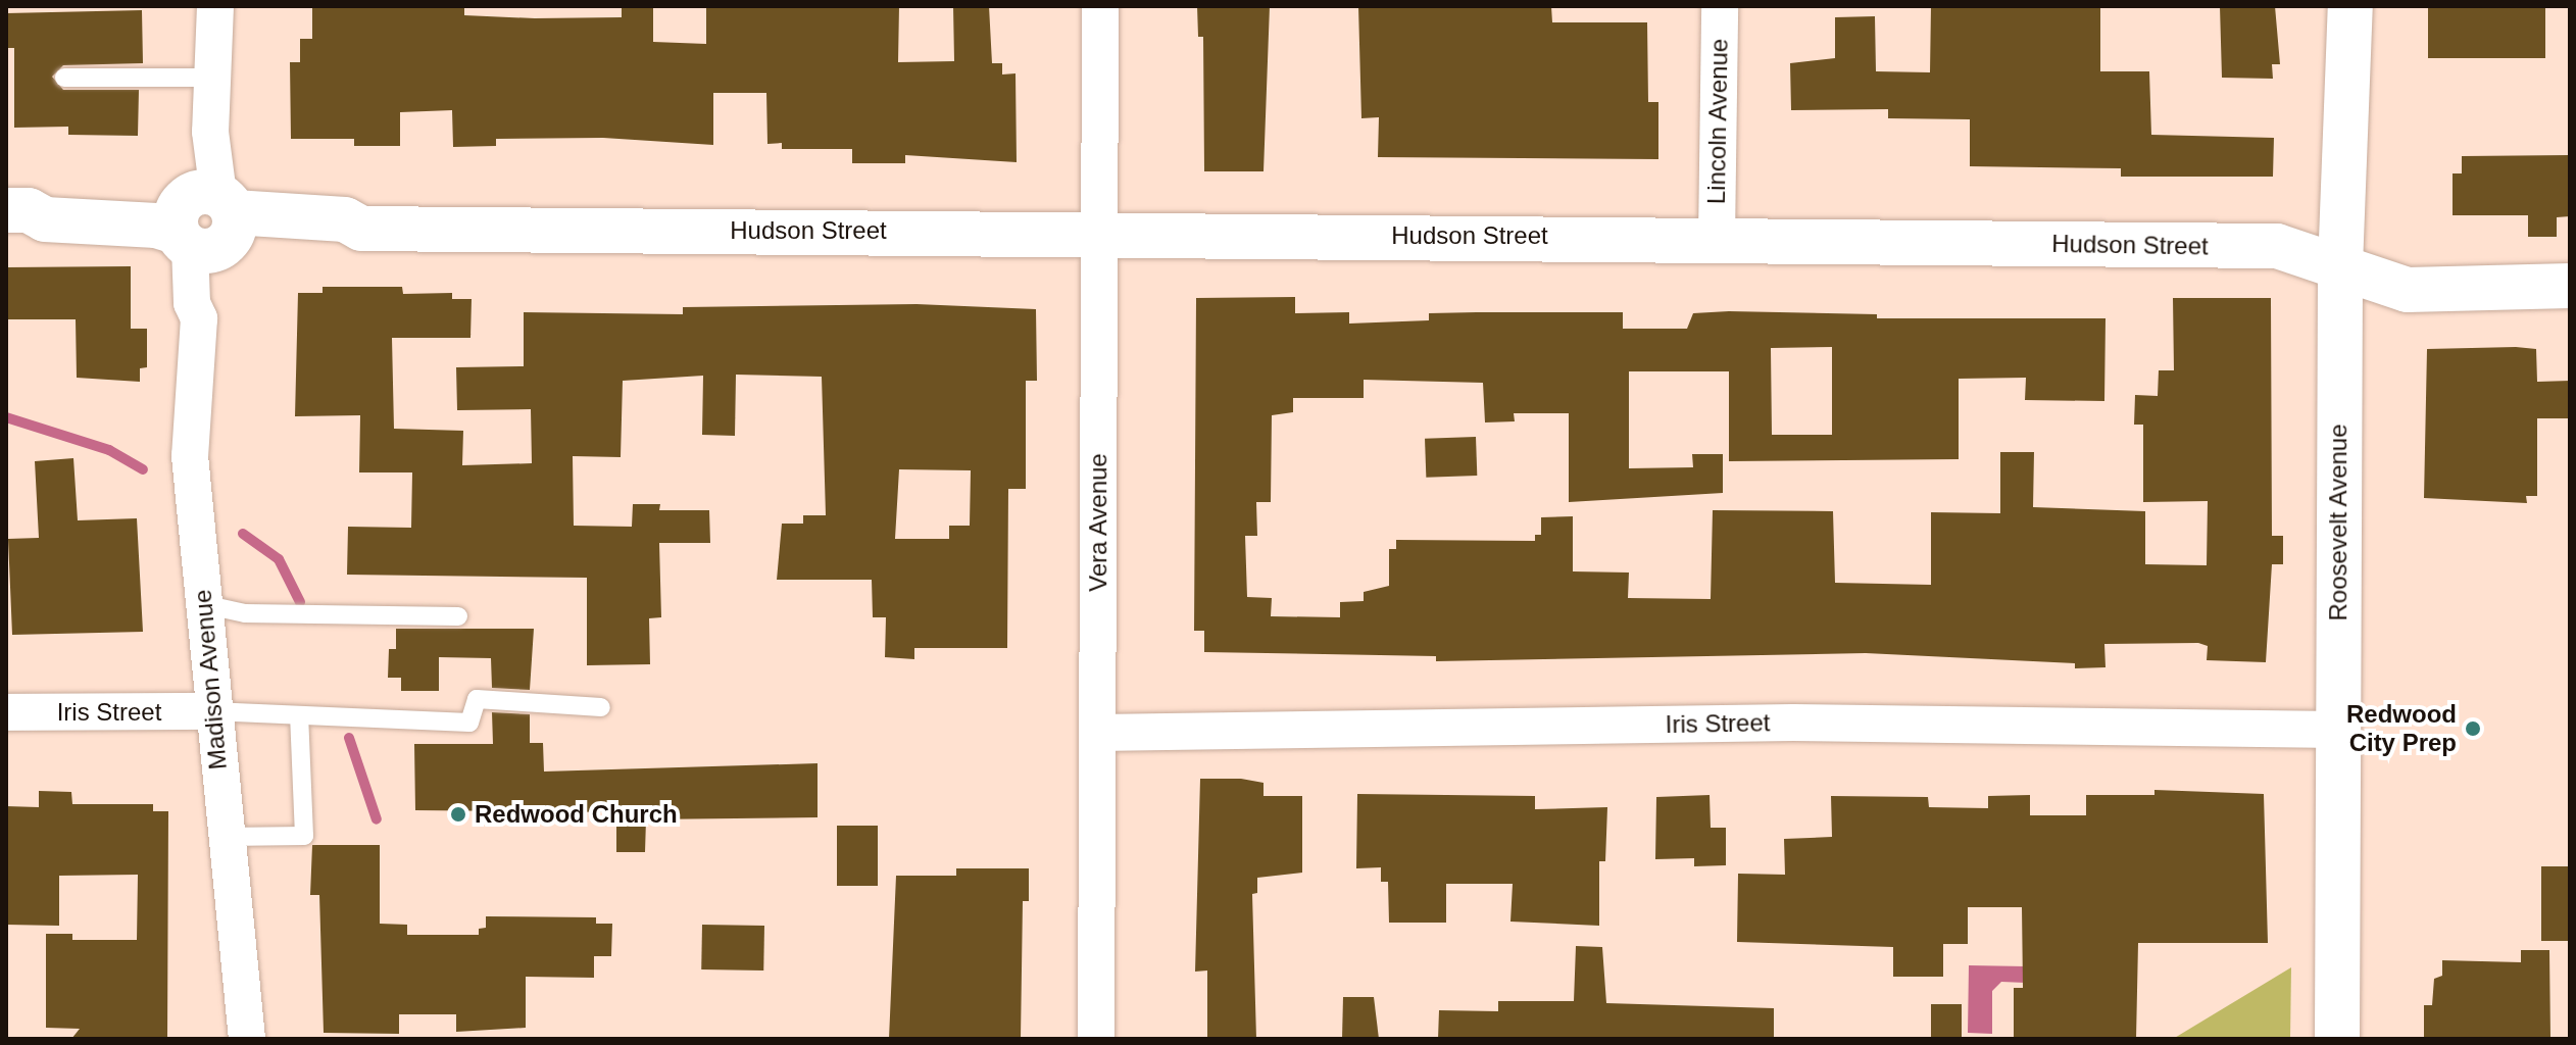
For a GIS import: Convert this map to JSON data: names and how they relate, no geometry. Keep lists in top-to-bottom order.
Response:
{
  "streets": {
    "street": [
      "Lincoln Avenue",
      "Hudson Street",
      "Vera Avenue",
      "Roosevelt Avenue",
      "Madison Avenue",
      "Iris Street"
    ]
  },
  "crossings": [
    ["Lincoln Avenue", "Hudson Street"],
    ["Hudson Street", "Vera Avenue"],
    ["Hudson Street", "Roosevelt Avenue"],
    ["Hudson Street", "Madison Avenue"],
    ["Vera Avenue", "Iris Street"],
    ["Roosevelt Avenue", "Iris Street"],
    ["Madison Avenue", "Iris Street"]
  ],
  "places": ["Redwood City Prep", "Redwood Church"]
}
